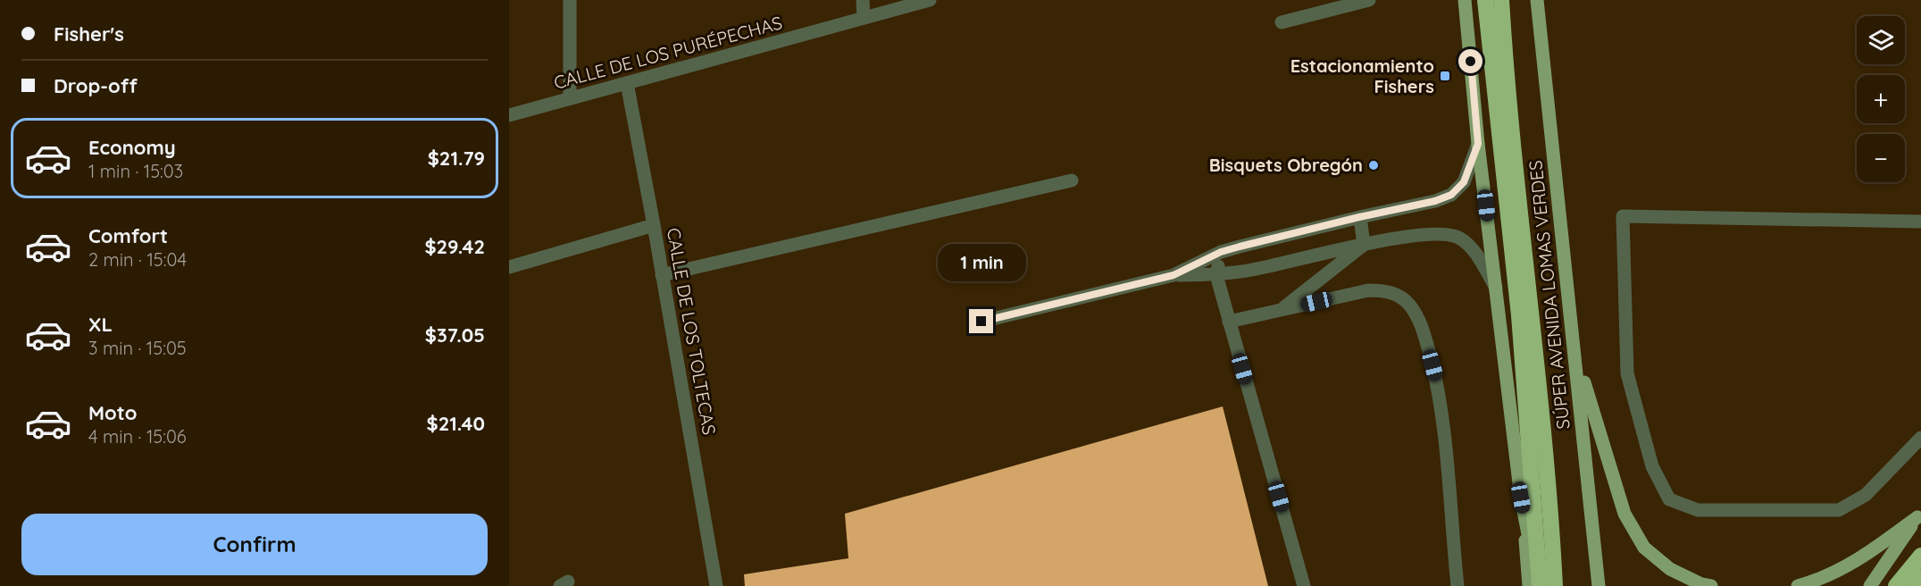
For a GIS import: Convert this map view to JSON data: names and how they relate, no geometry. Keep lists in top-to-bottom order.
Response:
{
  "streets": {
    "main road": ["SÚPER AVENIDA LOMAS VERDES"],
    "street": ["CALLE DE LOS PURÉPECHAS", "CALLE DE LOS TOLTECAS"]
  },
  "crossings": [
    ["CALLE DE LOS PURÉPECHAS", "CALLE DE LOS TOLTECAS"]
  ],
  "places": {
    "transit": ["Estacionamiento Fishers"],
    "other": ["Bisquets Obregón"]
  },
  "page": {
    "banner": ["Fisher's", "Drop-off"],
    "map_buttons": ["+", "−"],
    "list": [
      {
        "name": "Economy",
        "note": "1 min · 15:03",
        "value": "$21.79"
      },
      {
        "name": "Comfort",
        "note": "2 min · 15:04",
        "value": "$29.42"
      },
      {
        "name": "XL",
        "note": "3 min · 15:05",
        "value": "$37.05"
      },
      {
        "name": "Moto",
        "note": "4 min · 15:06",
        "value": "$21.40"
      }
    ],
    "bubble": "1 min",
    "buttons": "Confirm"
  }
}
